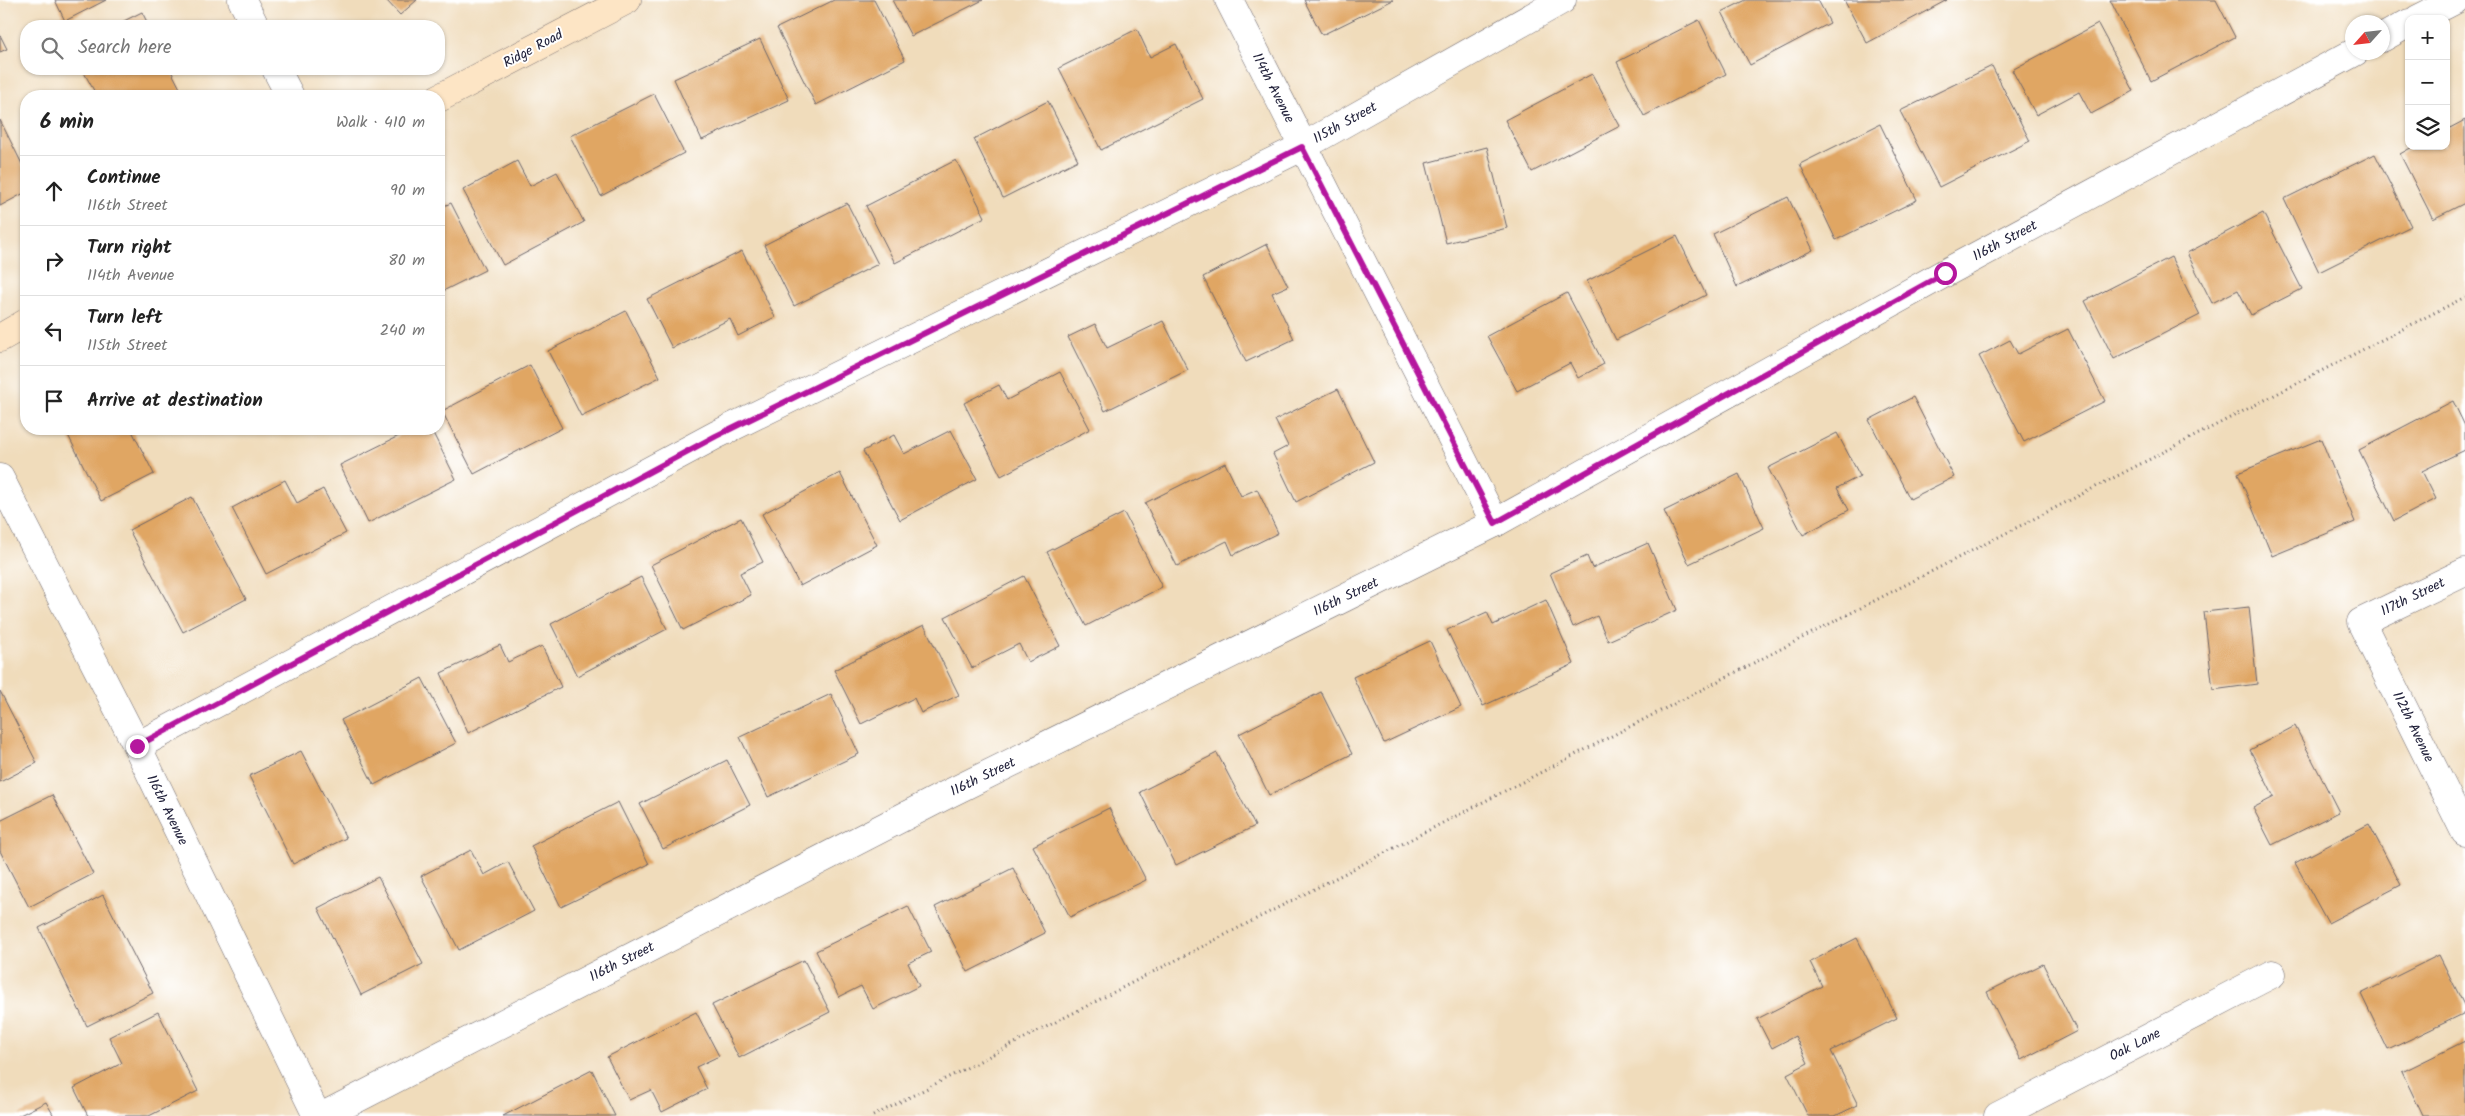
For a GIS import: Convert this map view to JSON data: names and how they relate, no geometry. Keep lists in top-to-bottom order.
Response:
{
  "streets": {
    "street": [
      "Ridge Road",
      "114th Avenue",
      "115th Street",
      "116th Street",
      "117th Street",
      "112th Avenue",
      "116th Avenue",
      "Oak Lane"
    ]
  },
  "crossings": [
    ["114th Avenue", "115th Street"],
    ["114th Avenue", "116th Street"],
    ["115th Street", "116th Avenue"],
    ["117th Street", "112th Avenue"]
  ],
  "north": "bottom left",
  "page": {
    "map_buttons": ["+", "−"],
    "search": "Search here",
    "heading": ["6 min", "Walk · 410 m"],
    "list": [
      ["Continue", "116th Street", "90 m"],
      ["Turn right", "114th Avenue", "80 m"],
      ["Turn left", "115th Street", "240 m"],
      "Arrive at destination"
    ]
  }
}
